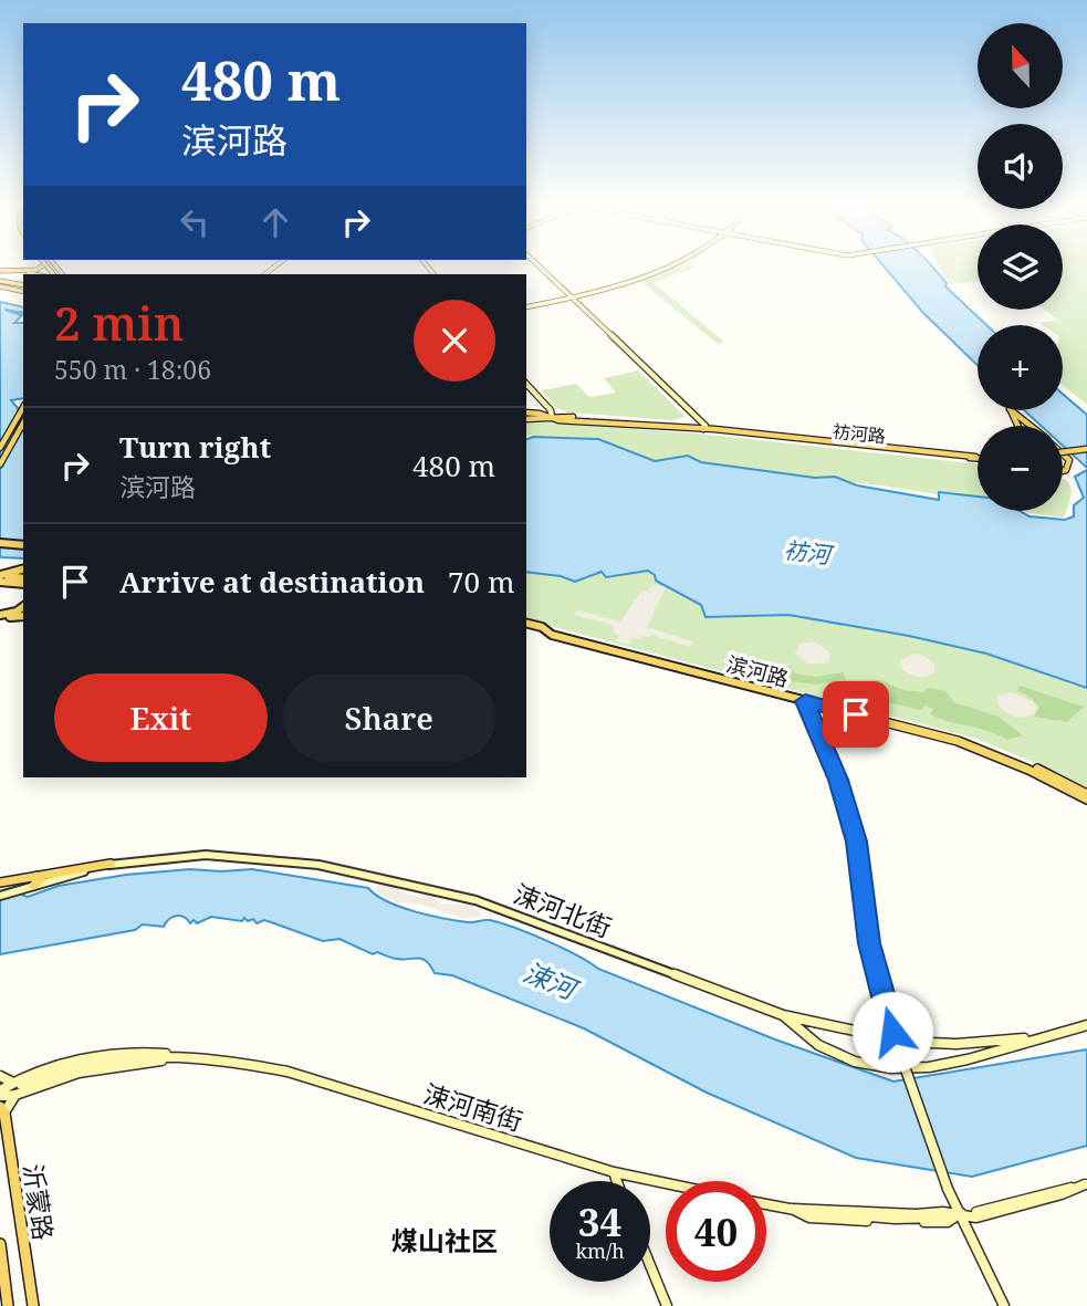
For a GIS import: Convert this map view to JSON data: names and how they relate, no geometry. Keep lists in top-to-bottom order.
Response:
{
  "streets": {
    "main road": [
      "祊河路",
      "滨河路",
      "涑河北街",
      "涑河南街",
      "沂蒙路"
    ]
  },
  "districts": ["煤山社区"],
  "water": ["祊河", "涑河"],
  "north": "top",
  "page": {
    "map_buttons": ["+", "−"],
    "turn": ["480 m", "滨河路"],
    "heading": ["2 min", "550 m · 18:06"],
    "list": [
      {
        "name": "Turn right",
        "note": "滨河路",
        "value": "480 m"
      },
      {
        "name": "Arrive at destination",
        "value": "70 m"
      }
    ],
    "buttons": ["Exit", "Share"],
    "speed": "34 km/h",
    "limit": "40"
  }
}
